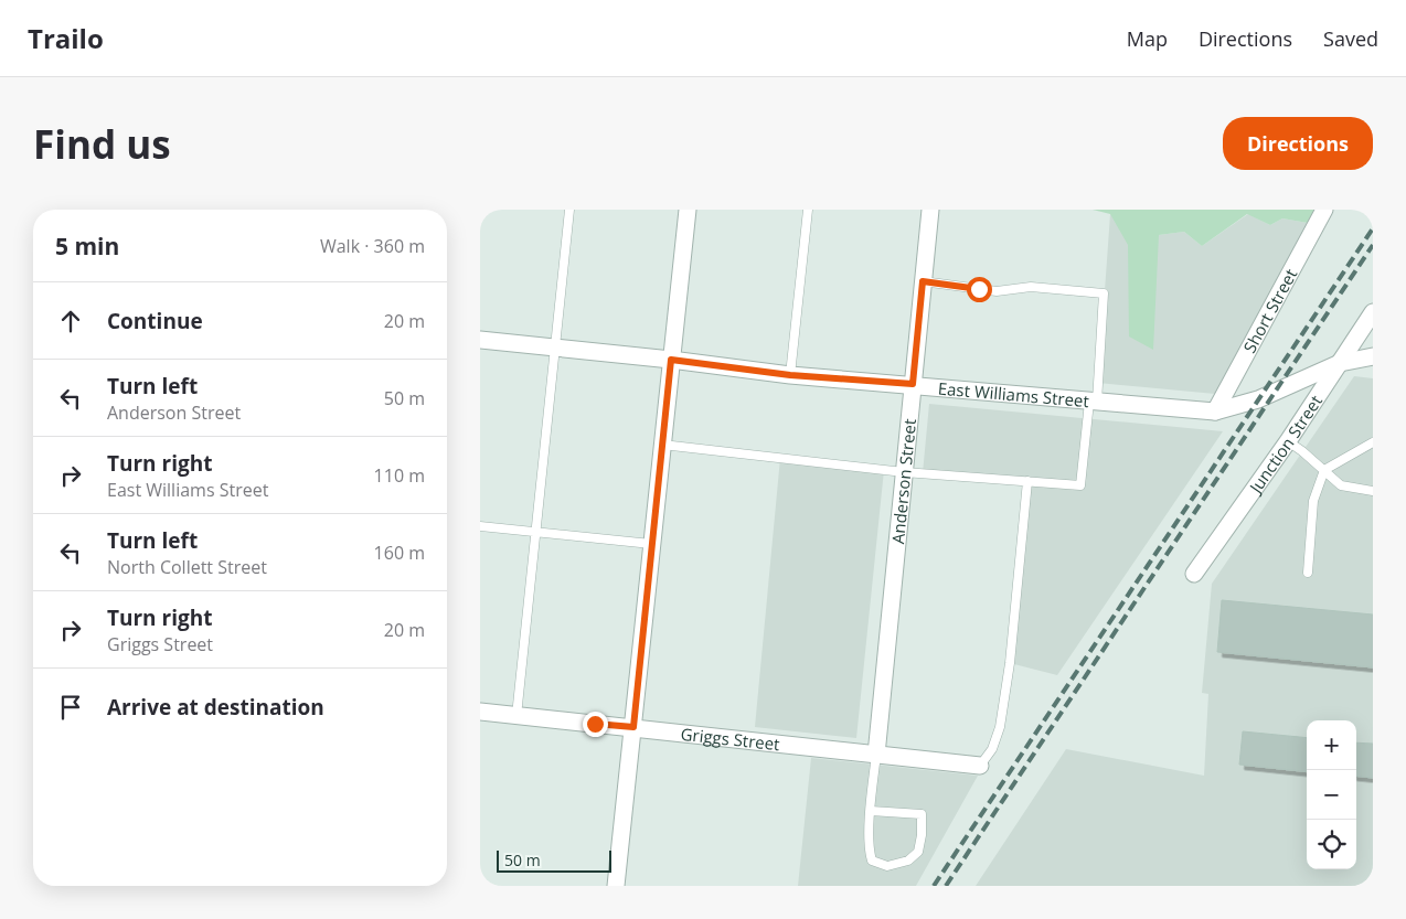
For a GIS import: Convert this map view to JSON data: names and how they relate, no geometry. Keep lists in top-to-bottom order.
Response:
{
  "streets": {
    "street": [
      "Short Street",
      "East Williams Street",
      "Junction Street",
      "Anderson Street",
      "Griggs Street"
    ]
  },
  "crossings": [
    ["Short Street", "East Williams Street"],
    ["East Williams Street", "Junction Street"],
    ["East Williams Street", "Anderson Street"],
    ["Anderson Street", "Griggs Street"]
  ],
  "scale_bar": "50 m",
  "page": {
    "header": "Trailo",
    "nav": ["Map", "Directions", "Saved"],
    "buttons": "Directions",
    "title": "Find us",
    "heading": ["5 min", "Walk · 360 m"],
    "list": [
      ["Continue", "20 m"],
      ["Turn left", "Anderson Street", "50 m"],
      ["Turn right", "East Williams Street", "110 m"],
      ["Turn left", "North Collett Street", "160 m"],
      ["Turn right", "Griggs Street", "20 m"],
      "Arrive at destination"
    ],
    "map_buttons": ["+", "−"],
    "scale": "50 m"
  }
}
